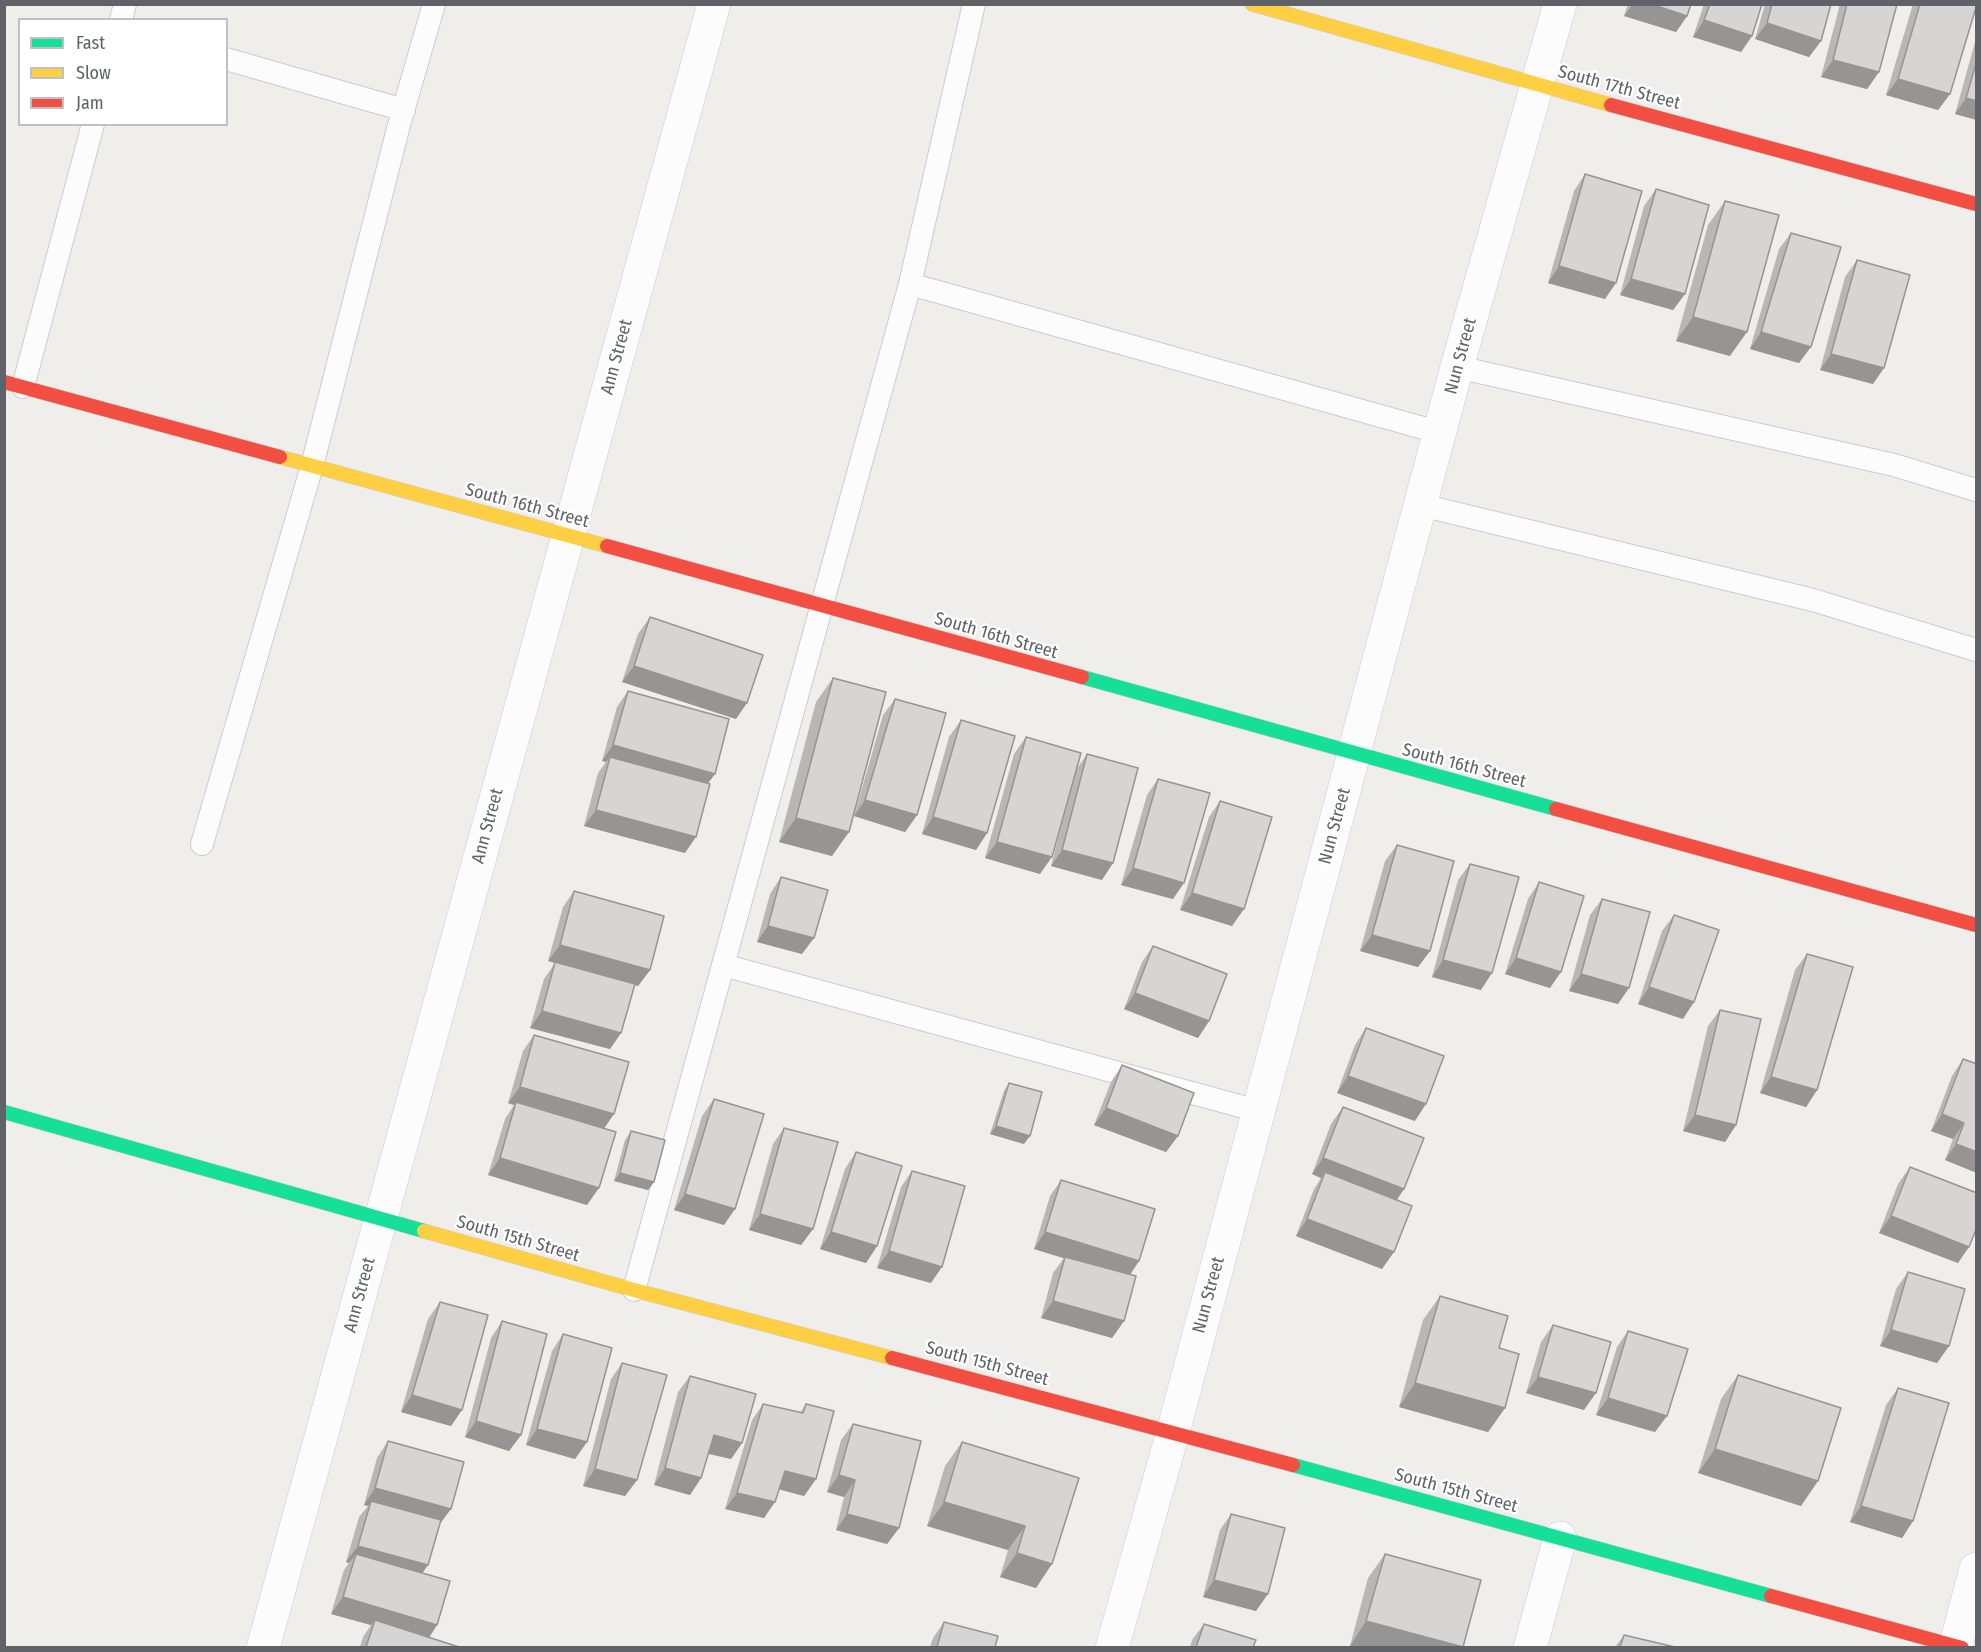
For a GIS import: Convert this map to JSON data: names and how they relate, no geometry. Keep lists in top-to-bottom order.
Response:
{
  "streets": {
    "main road": ["South 17th Street", "South 16th Street", "South 15th Street"],
    "street": ["Nun Street", "Ann Street"]
  },
  "crossings": [
    ["South 17th Street", "Nun Street"],
    ["Nun Street", "South 16th Street"],
    ["Nun Street", "South 15th Street"],
    ["Ann Street", "South 16th Street"],
    ["Ann Street", "South 15th Street"]
  ],
  "legend": ["Fast", "Slow", "Jam"]
}
